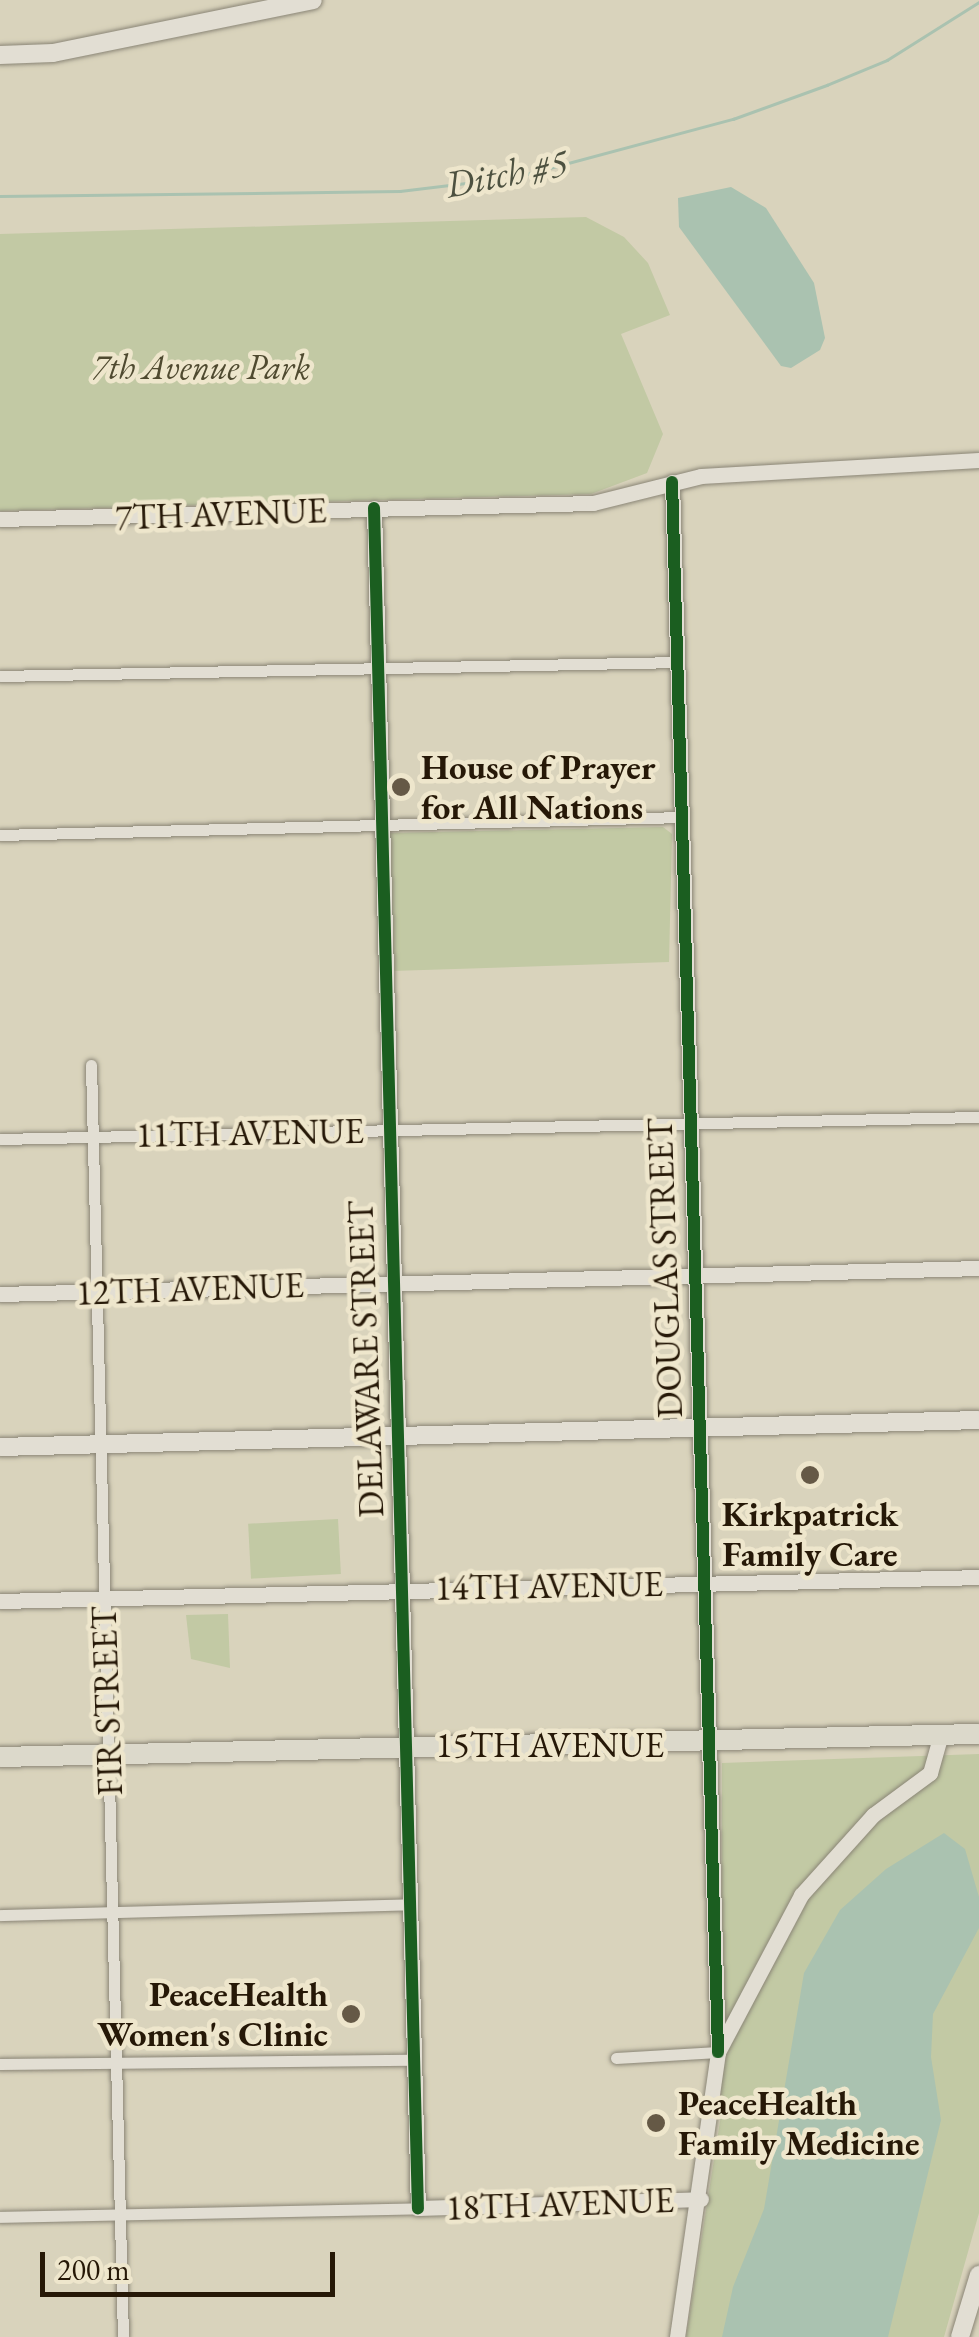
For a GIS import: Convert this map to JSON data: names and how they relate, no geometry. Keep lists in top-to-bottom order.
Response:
{
  "streets": {
    "main road": ["15TH AVENUE"],
    "street": [
      "7TH AVENUE",
      "11TH AVENUE",
      "DOUGLAS STREET",
      "12TH AVENUE",
      "DELAWARE STREET",
      "14TH AVENUE",
      "FIR STREET",
      "18TH AVENUE"
    ]
  },
  "crossings": [
    ["7TH AVENUE", "DOUGLAS STREET"],
    ["7TH AVENUE", "DELAWARE STREET"],
    ["11TH AVENUE", "DOUGLAS STREET"],
    ["11TH AVENUE", "DELAWARE STREET"],
    ["11TH AVENUE", "FIR STREET"],
    ["DOUGLAS STREET", "12TH AVENUE"],
    ["DOUGLAS STREET", "14TH AVENUE"],
    ["DOUGLAS STREET", "15TH AVENUE"],
    ["12TH AVENUE", "DELAWARE STREET"],
    ["12TH AVENUE", "FIR STREET"],
    ["DELAWARE STREET", "14TH AVENUE"],
    ["DELAWARE STREET", "15TH AVENUE"],
    ["DELAWARE STREET", "18TH AVENUE"],
    ["14TH AVENUE", "FIR STREET"],
    ["FIR STREET", "15TH AVENUE"],
    ["FIR STREET", "18TH AVENUE"]
  ],
  "water": ["Ditch #5"],
  "parks": ["7th Avenue Park"],
  "places": [
    "House of Prayer for All Nations",
    "Kirkpatrick Family Care",
    "PeaceHealth Women's Clinic",
    "PeaceHealth Family Medicine"
  ],
  "scale_bar": "200 m"
}
